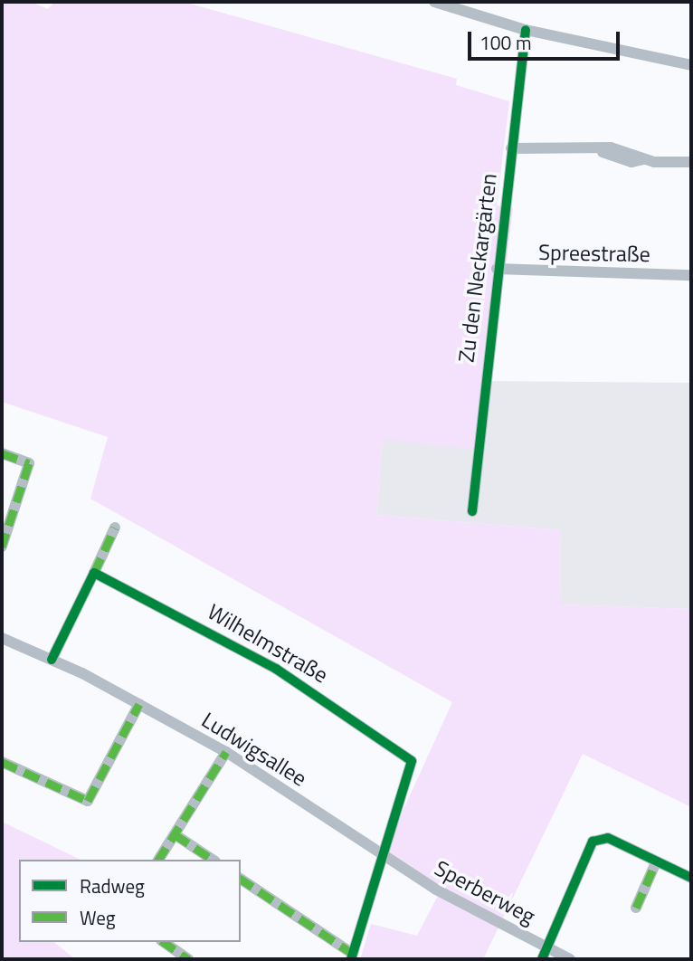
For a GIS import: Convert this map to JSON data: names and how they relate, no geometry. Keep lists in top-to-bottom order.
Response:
{
  "streets": {
    "street": [
      "Spreestraße",
      "Zu den Neckargärten",
      "Wilhelmstraße",
      "Ludwigsallee",
      "Sperberweg"
    ]
  },
  "crossings": [
    ["Spreestraße", "Zu den Neckargärten"],
    ["Wilhelmstraße", "Ludwigsallee"],
    ["Wilhelmstraße", "Sperberweg"],
    ["Ludwigsallee", "Sperberweg"]
  ],
  "legend": ["Radweg", "Weg"],
  "scale_bar": "100 m"
}
